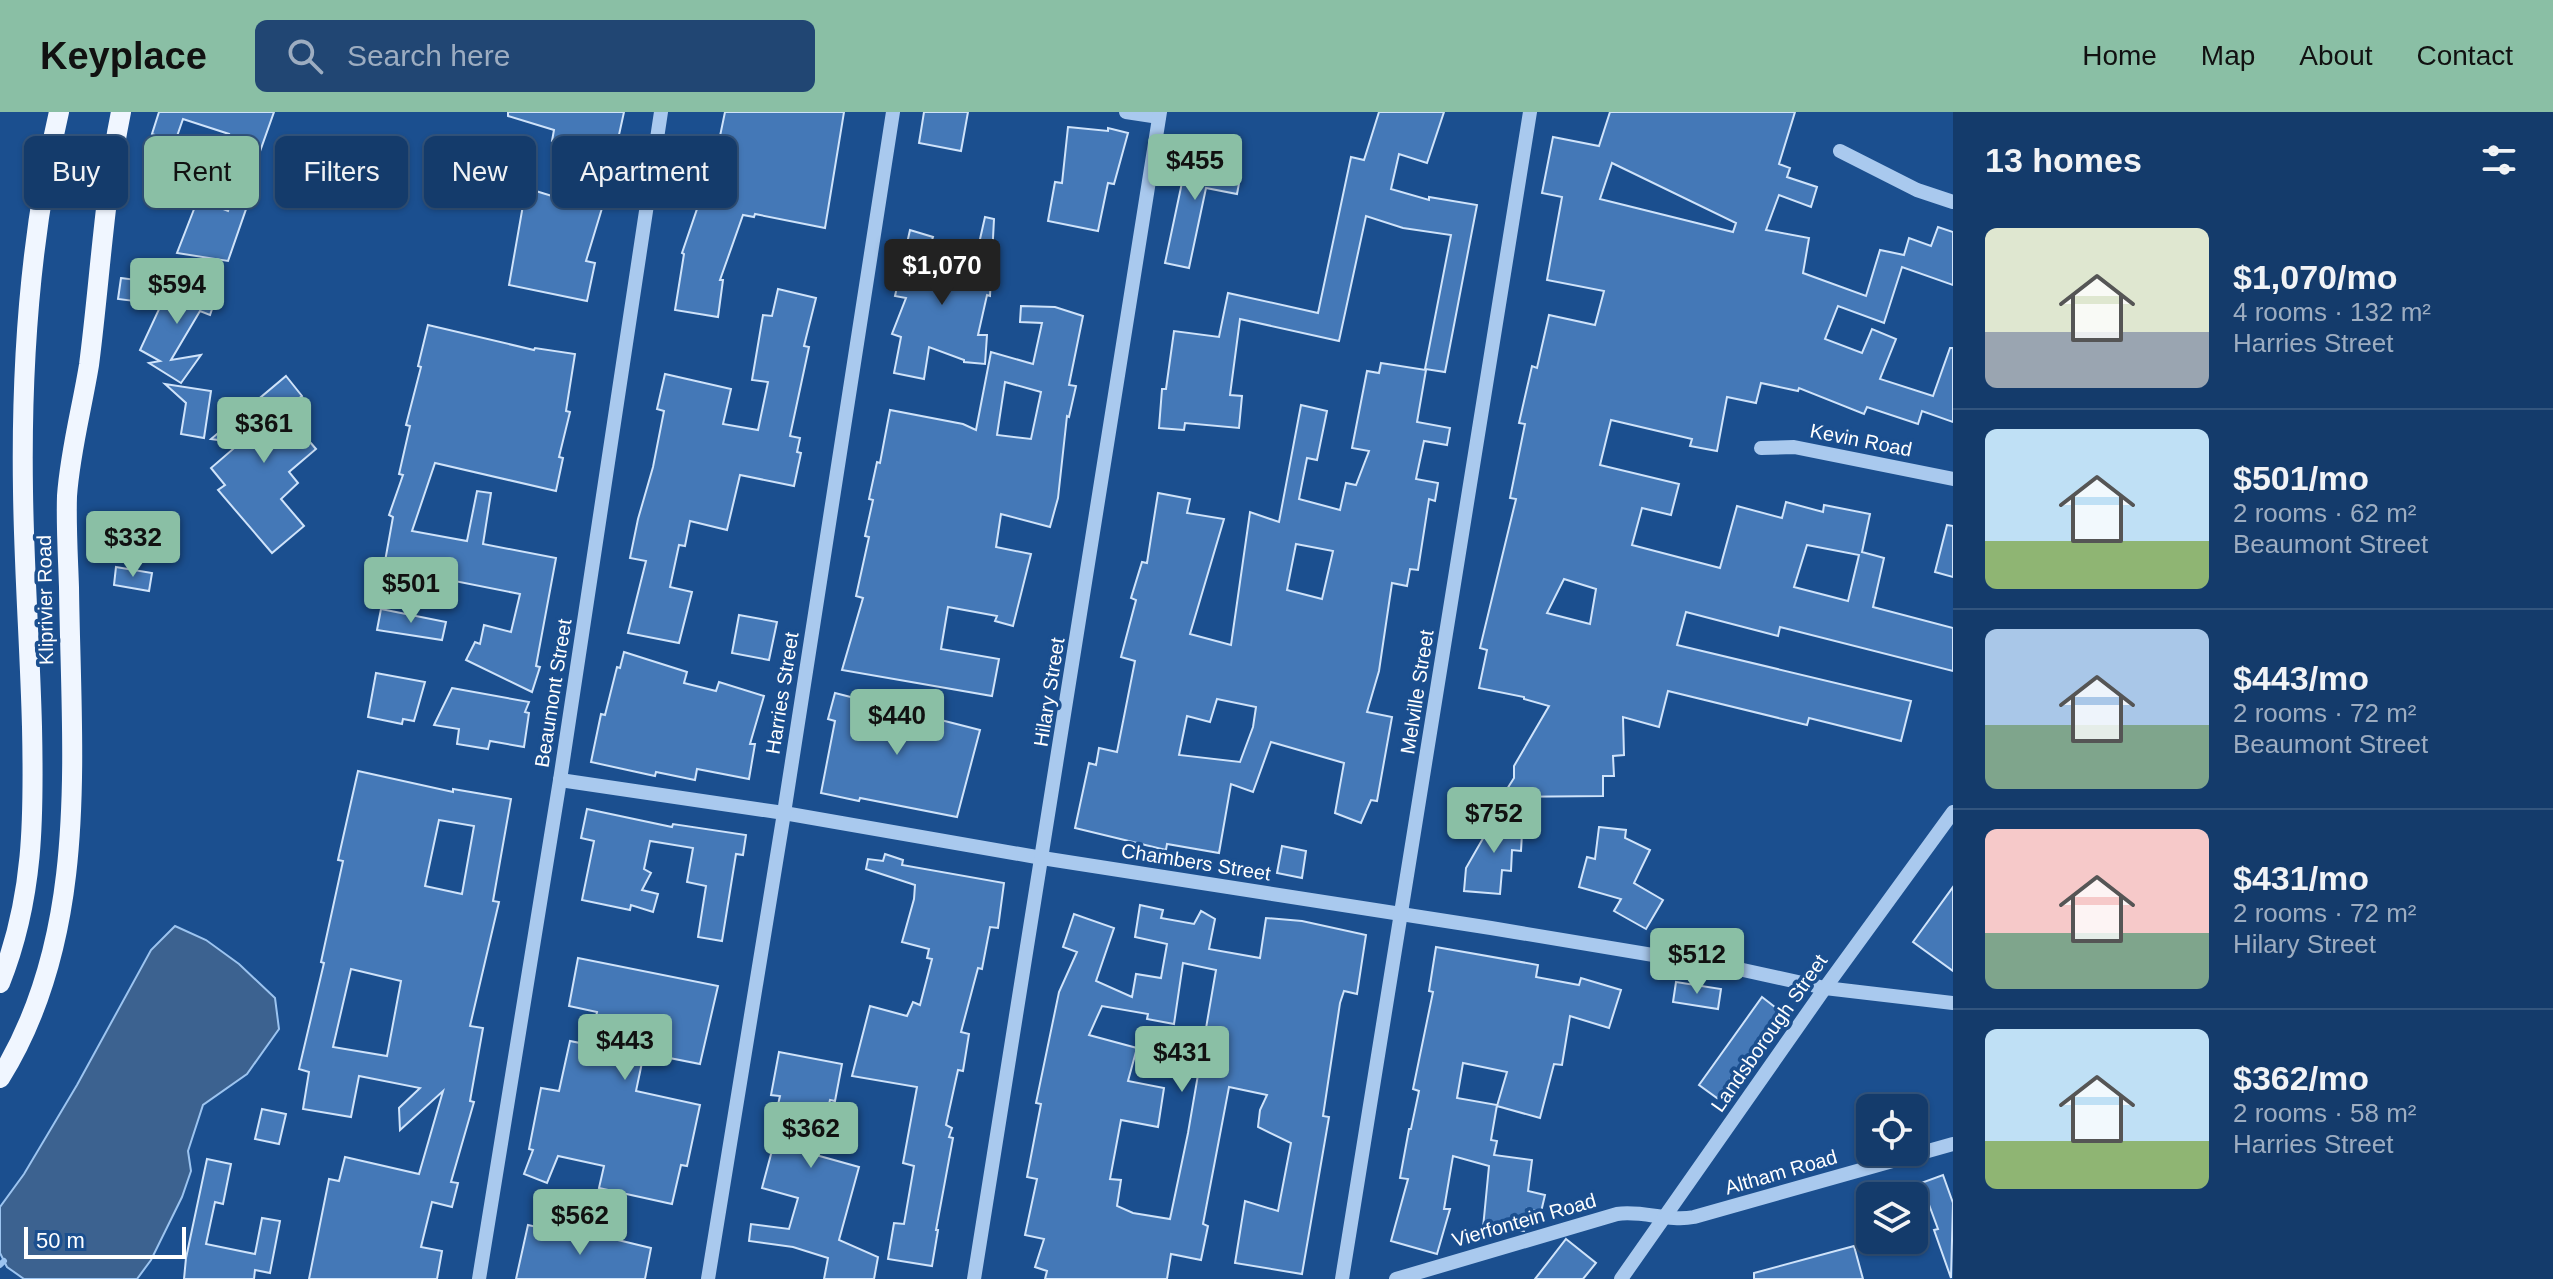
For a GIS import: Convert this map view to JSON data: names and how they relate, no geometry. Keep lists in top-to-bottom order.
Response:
{
  "streets": {
    "main road": ["Kliprivier Road"],
    "street": [
      "Kevin Road",
      "Hilary Street",
      "Melville Street",
      "Beaumont Street",
      "Harries Street",
      "Chambers Street",
      "Landsborough Street",
      "Altham Road",
      "Vierfontein Road"
    ]
  },
  "crossings": [
    ["Hilary Street", "Chambers Street"],
    ["Melville Street", "Chambers Street"],
    ["Beaumont Street", "Chambers Street"],
    ["Harries Street", "Chambers Street"],
    ["Chambers Street", "Landsborough Street"],
    ["Landsborough Street", "Altham Road"],
    ["Landsborough Street", "Vierfontein Road"],
    ["Altham Road", "Vierfontein Road"]
  ],
  "scale_bar": "50 m",
  "page": {
    "header": "Keyplace",
    "search": "Search here",
    "nav": [
      "Home",
      "Map",
      "About",
      "Contact"
    ],
    "heading": "13 homes",
    "price": [
      "$455",
      "$1,070",
      "$594",
      "$361",
      "$332",
      "$501",
      "$440",
      "$752",
      "$512",
      "$443",
      "$431",
      "$362",
      "$562"
    ],
    "chip": [
      "Buy",
      "Rent",
      "Filters",
      "New",
      "Apartment"
    ],
    "list": [
      {
        "name": "$1,070/mo",
        "note": "4 rooms · 132 m² · Harries Street"
      },
      {
        "name": "$501/mo",
        "note": "2 rooms · 62 m² · Beaumont Street"
      },
      {
        "name": "$443/mo",
        "note": "2 rooms · 72 m² · Beaumont Street"
      },
      {
        "name": "$431/mo",
        "note": "2 rooms · 72 m² · Hilary Street"
      },
      {
        "name": "$362/mo",
        "note": "2 rooms · 58 m² · Harries Street"
      }
    ],
    "scale": "50 m"
  }
}
